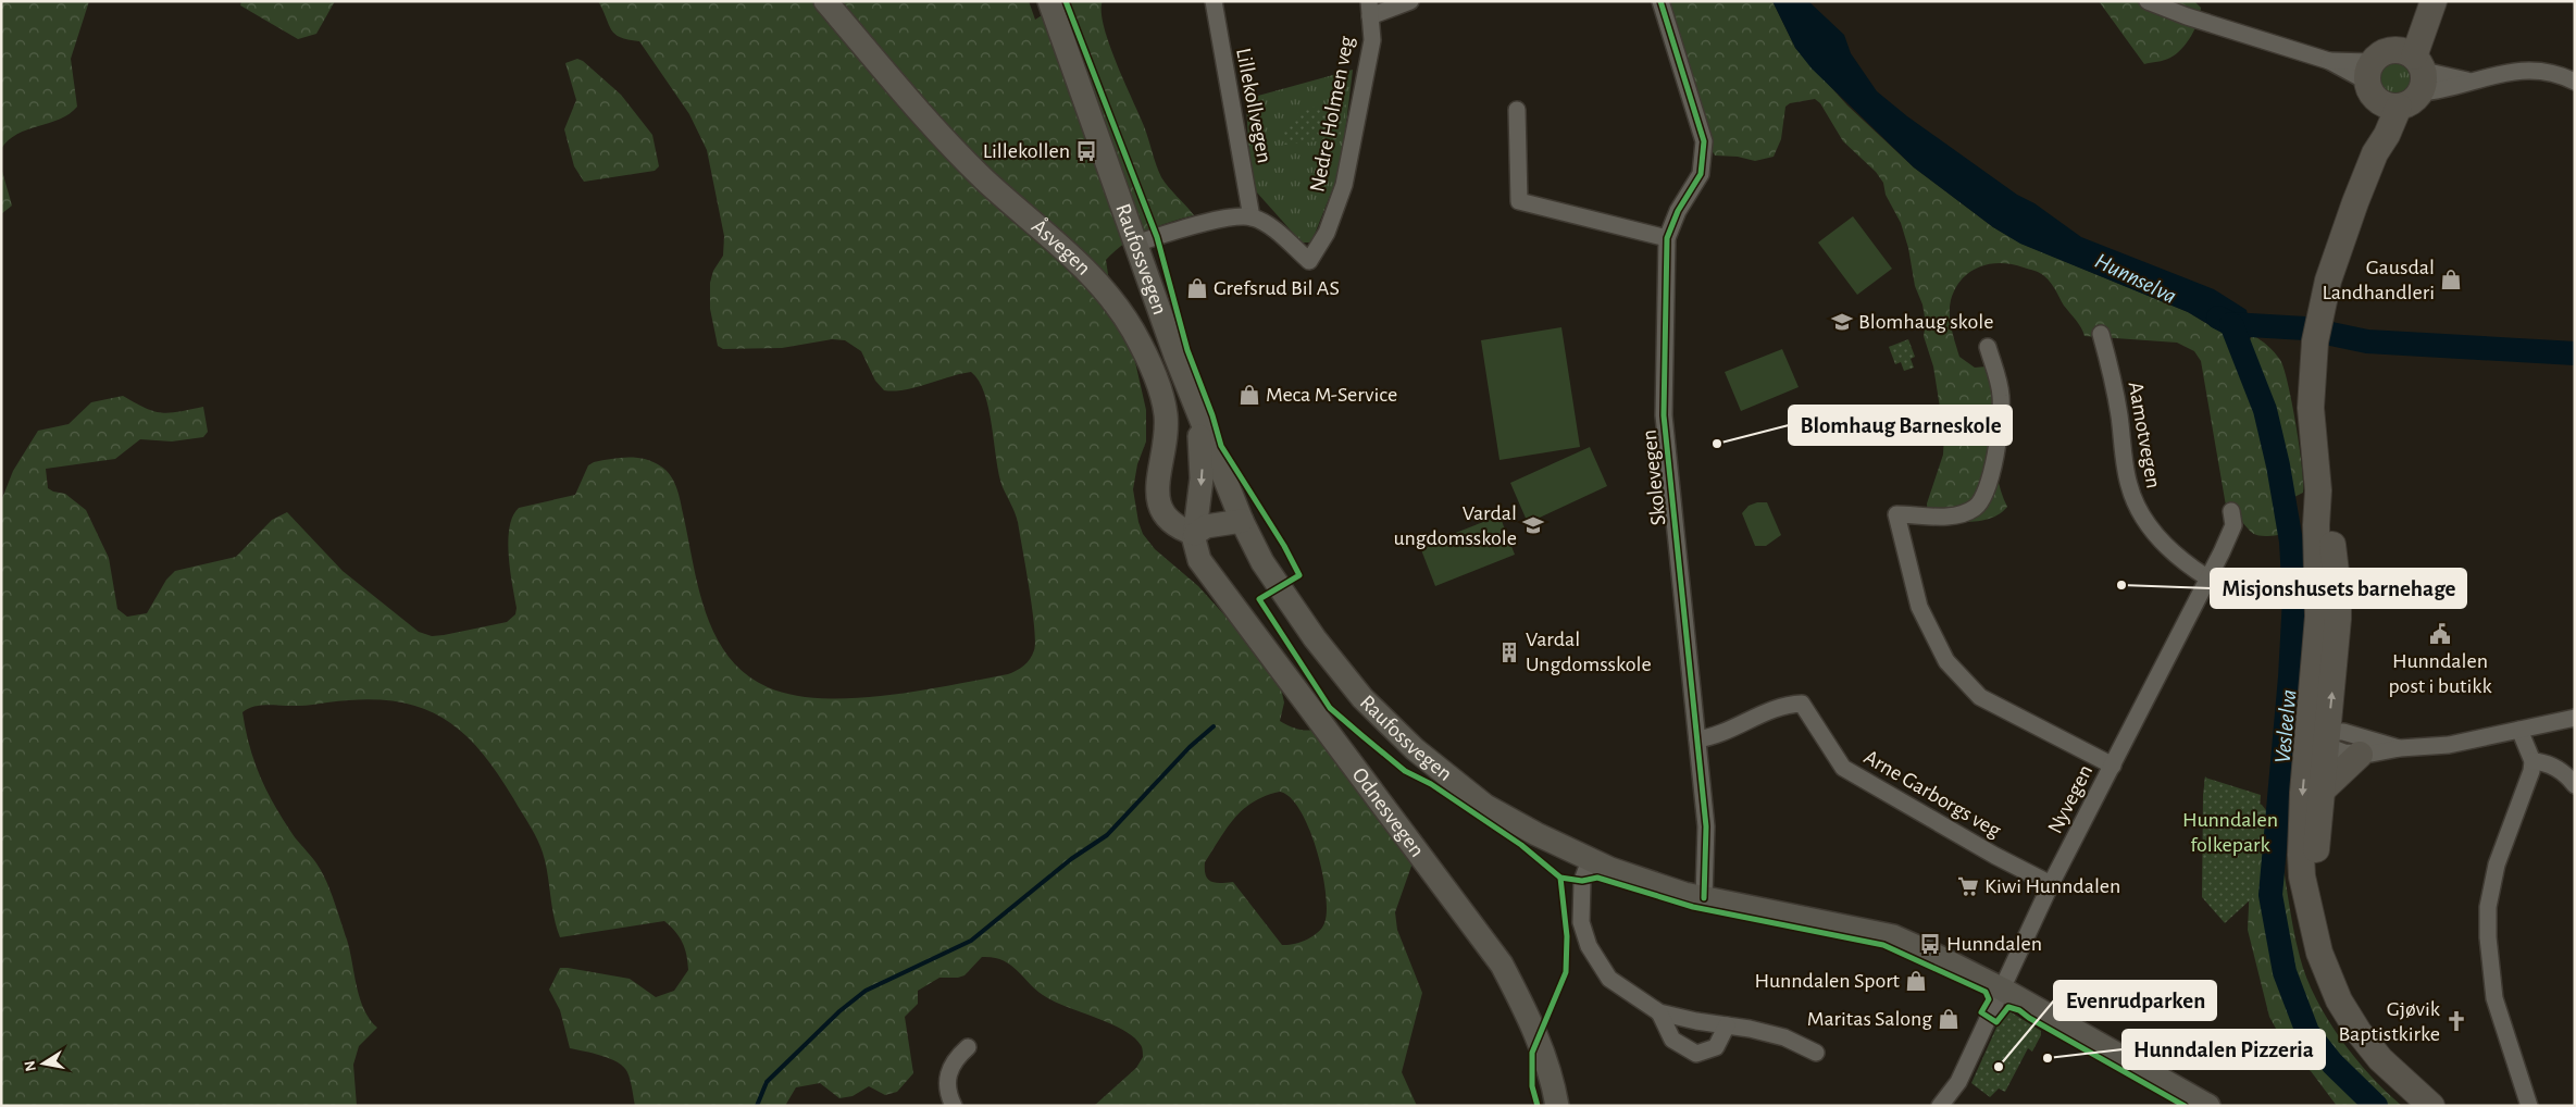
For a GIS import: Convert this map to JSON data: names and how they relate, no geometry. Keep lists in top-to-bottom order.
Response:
{
  "streets": {
    "main road": ["Åsvegen", "Raufossvegen", "Odnesvegen"],
    "street": [
      "Lillekollvegen",
      "Nedre Holmen veg",
      "Aamotvegen",
      "Skolevegen",
      "Arne Garborgs veg",
      "Nyvegen"
    ]
  },
  "crossings": [
    ["Lillekollvegen", "Nedre Holmen veg"],
    ["Åsvegen", "Odnesvegen"],
    ["Raufossvegen", "Skolevegen"],
    ["Raufossvegen", "Nyvegen"],
    ["Raufossvegen", "Odnesvegen"],
    ["Aamotvegen", "Nyvegen"],
    ["Skolevegen", "Arne Garborgs veg"],
    ["Arne Garborgs veg", "Nyvegen"]
  ],
  "water": ["Hunnselva", "Vesleelva"],
  "parks": ["Hunndalen folkepark"],
  "places": {
    "bus stop": ["Lillekollen", "Hunndalen"],
    "shop": [
      "Gausdal Landhandleri",
      "Grefsrud Bil AS",
      "Meca M-Service",
      "Hunndalen Sport",
      "Maritas Salong"
    ],
    "school or university": ["Blomhaug skole", "Vardal ungdomsskole"],
    "other": [
      "Blomhaug Barneskole",
      "Misjonshusets barnehage",
      "Hunndalen Pizzeria",
      "Evenrudparken"
    ],
    "public building": ["Hunndalen post i butikk"],
    "building": ["Vardal Ungdomsskole"],
    "supermarket": ["Kiwi Hunndalen"],
    "church": ["Gjøvik Baptistkirke"]
  },
  "north": "left"
}
